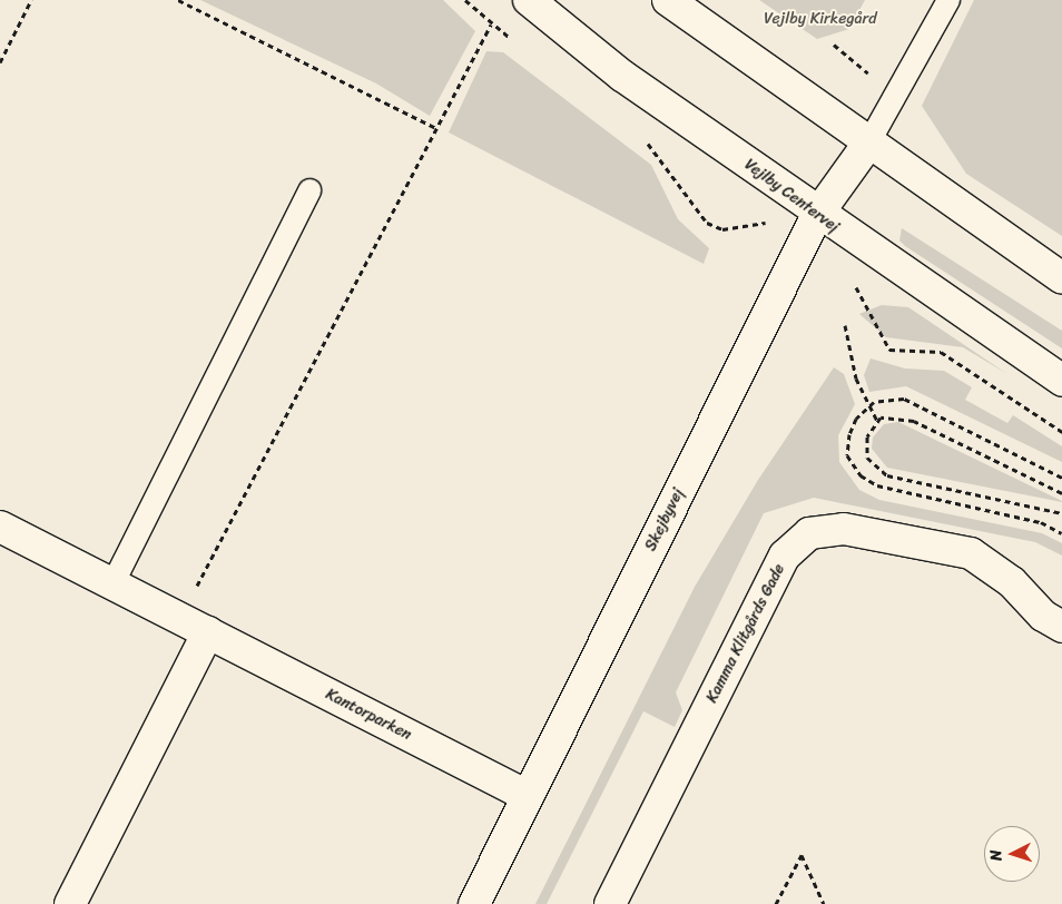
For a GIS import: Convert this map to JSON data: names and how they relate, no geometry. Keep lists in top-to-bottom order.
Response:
{
  "streets": {
    "street": [
      "Vejlby Centervej",
      "Skejbyvej",
      "Kamma Klitgårds Gade",
      "Kantorparken"
    ]
  },
  "crossings": [
    ["Vejlby Centervej", "Skejbyvej"],
    ["Skejbyvej", "Kantorparken"]
  ],
  "parks": ["Vejlby Kirkegård"],
  "north": "left"
}
